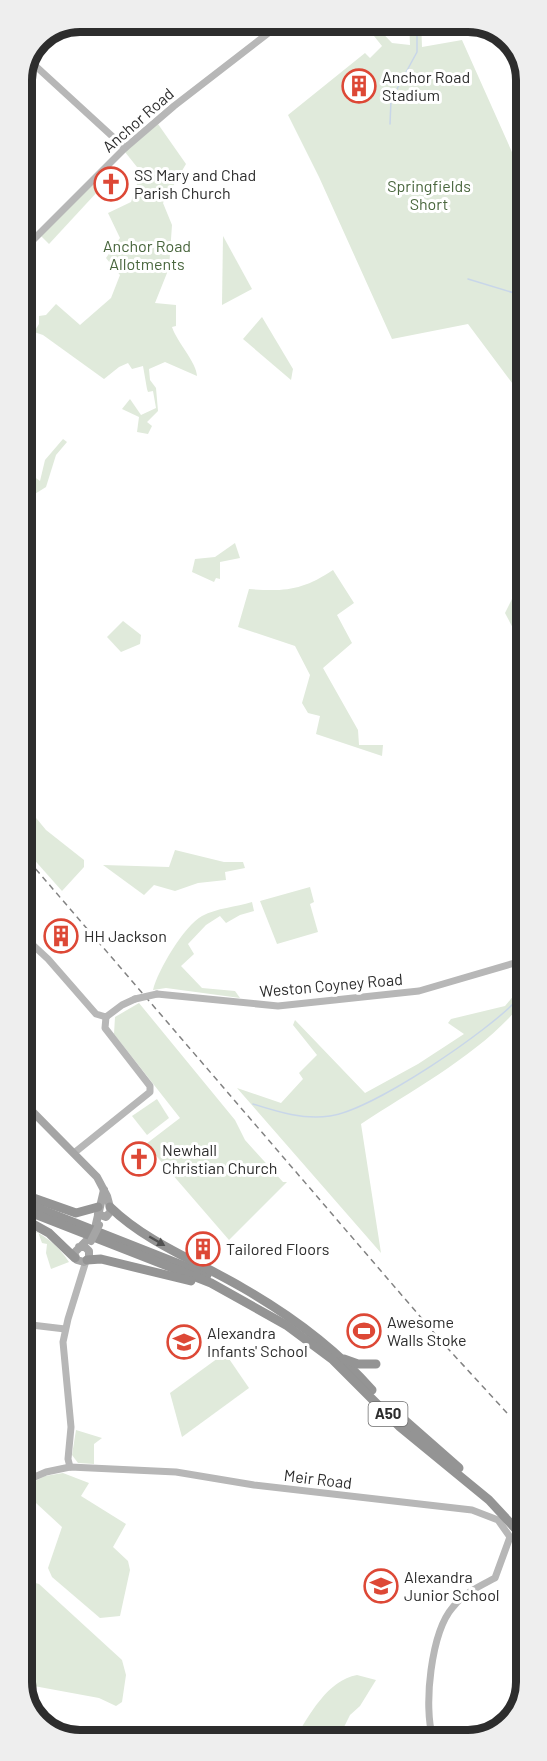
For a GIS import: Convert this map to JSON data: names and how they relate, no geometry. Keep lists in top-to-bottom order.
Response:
{
  "streets": {
    "highway": ["A50"],
    "street": ["Anchor Road", "Weston Coyney Road", "Meir Road"]
  },
  "parks": ["Springfields Short", "Anchor Road Allotments"],
  "places": {
    "building": ["Anchor Road Stadium", "HH Jackson", "Tailored Floors"],
    "church": ["SS Mary and Chad Parish Church", "Newhall Christian Church"],
    "sports": ["Awesome Walls Stoke"],
    "school or university": ["Alexandra Infants' School", "Alexandra Junior School"]
  }
}
